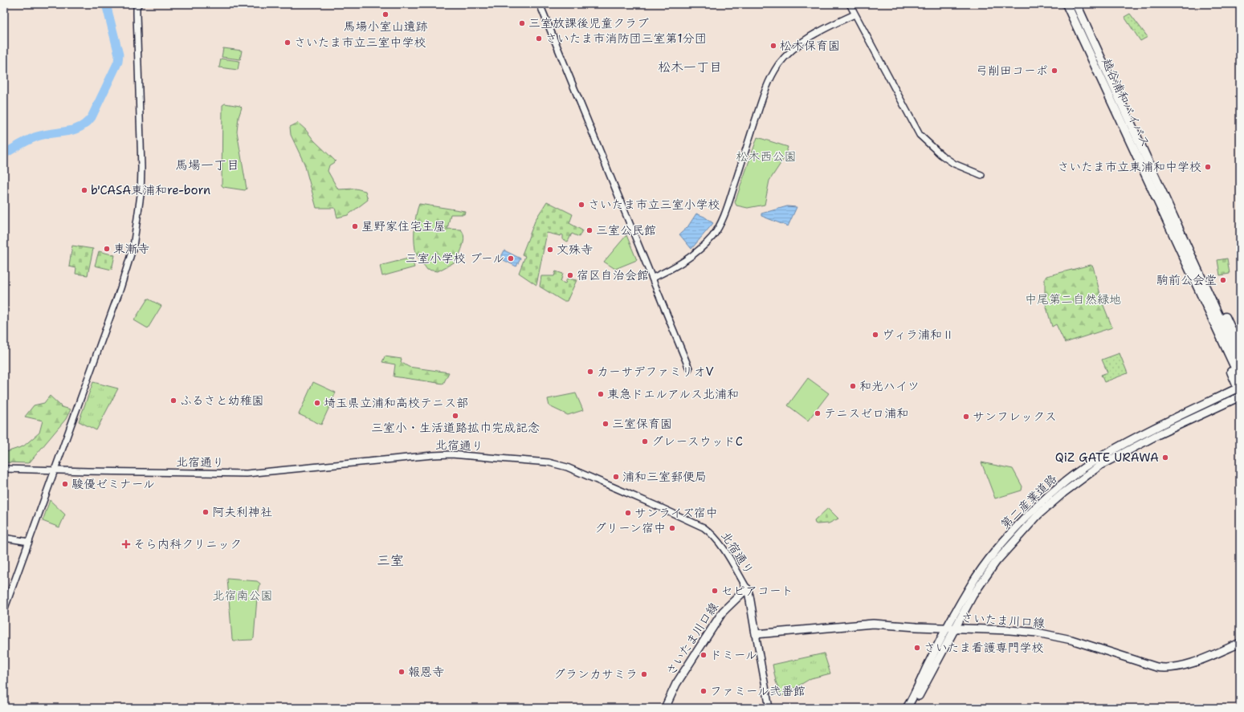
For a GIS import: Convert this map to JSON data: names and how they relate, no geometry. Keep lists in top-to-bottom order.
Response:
{
  "streets": {
    "highway": ["越谷浦和バイパス"],
    "main road": ["北宿通り", "第二産業道路", "さいたま川口線"]
  },
  "crossings": [
    ["越谷浦和バイパス", "第二産業道路"],
    ["北宿通り", "さいたま川口線"],
    ["第二産業道路", "さいたま川口線"]
  ],
  "districts": ["松木一丁目", "馬場一丁目", "三室"],
  "parks": ["松木西公園", "中尾第二自然緑地", "北宿南公園"],
  "places": {
    "other": [
      "馬場小室山遺跡",
      "三室放課後児童クラブ",
      "さいたま市消防団三室第1分団",
      "さいたま市立三室中学校",
      "松木保育園",
      "弓削田コーポ",
      "さいたま市立東浦和中学校",
      "b'CASA東浦和re-born",
      "さいたま市立三室小学校",
      "星野家住宅主屋",
      "三室公民館",
      "東漸寺",
      "文殊寺",
      "三室小学校 プール",
      "宿区自治会館",
      "駒前公会堂",
      "ヴィラ浦和Ⅱ",
      "カーサデファミリオV",
      "和光ハイツ",
      "東急ドエルアルス北浦和",
      "ふるさと幼稚園",
      "埼玉県立浦和高校テニス部",
      "テニスゼロ浦和",
      "三室小・生活道路拡巾完成記念",
      "サンフレックス",
      "三室保育園",
      "グレースウッドC",
      "QiZ GATE URAWA",
      "浦和三室郵便局",
      "駿優ゼミナール",
      "阿夫利神社",
      "サンライズ宿中",
      "グリーン宿中",
      "セピアコート",
      "さいたま看護専門学校",
      "ドミール",
      "報恩寺",
      "グランカサミラ",
      "ファミール弐番館"
    ],
    "health": ["そら内科クリニック"]
  }
}
